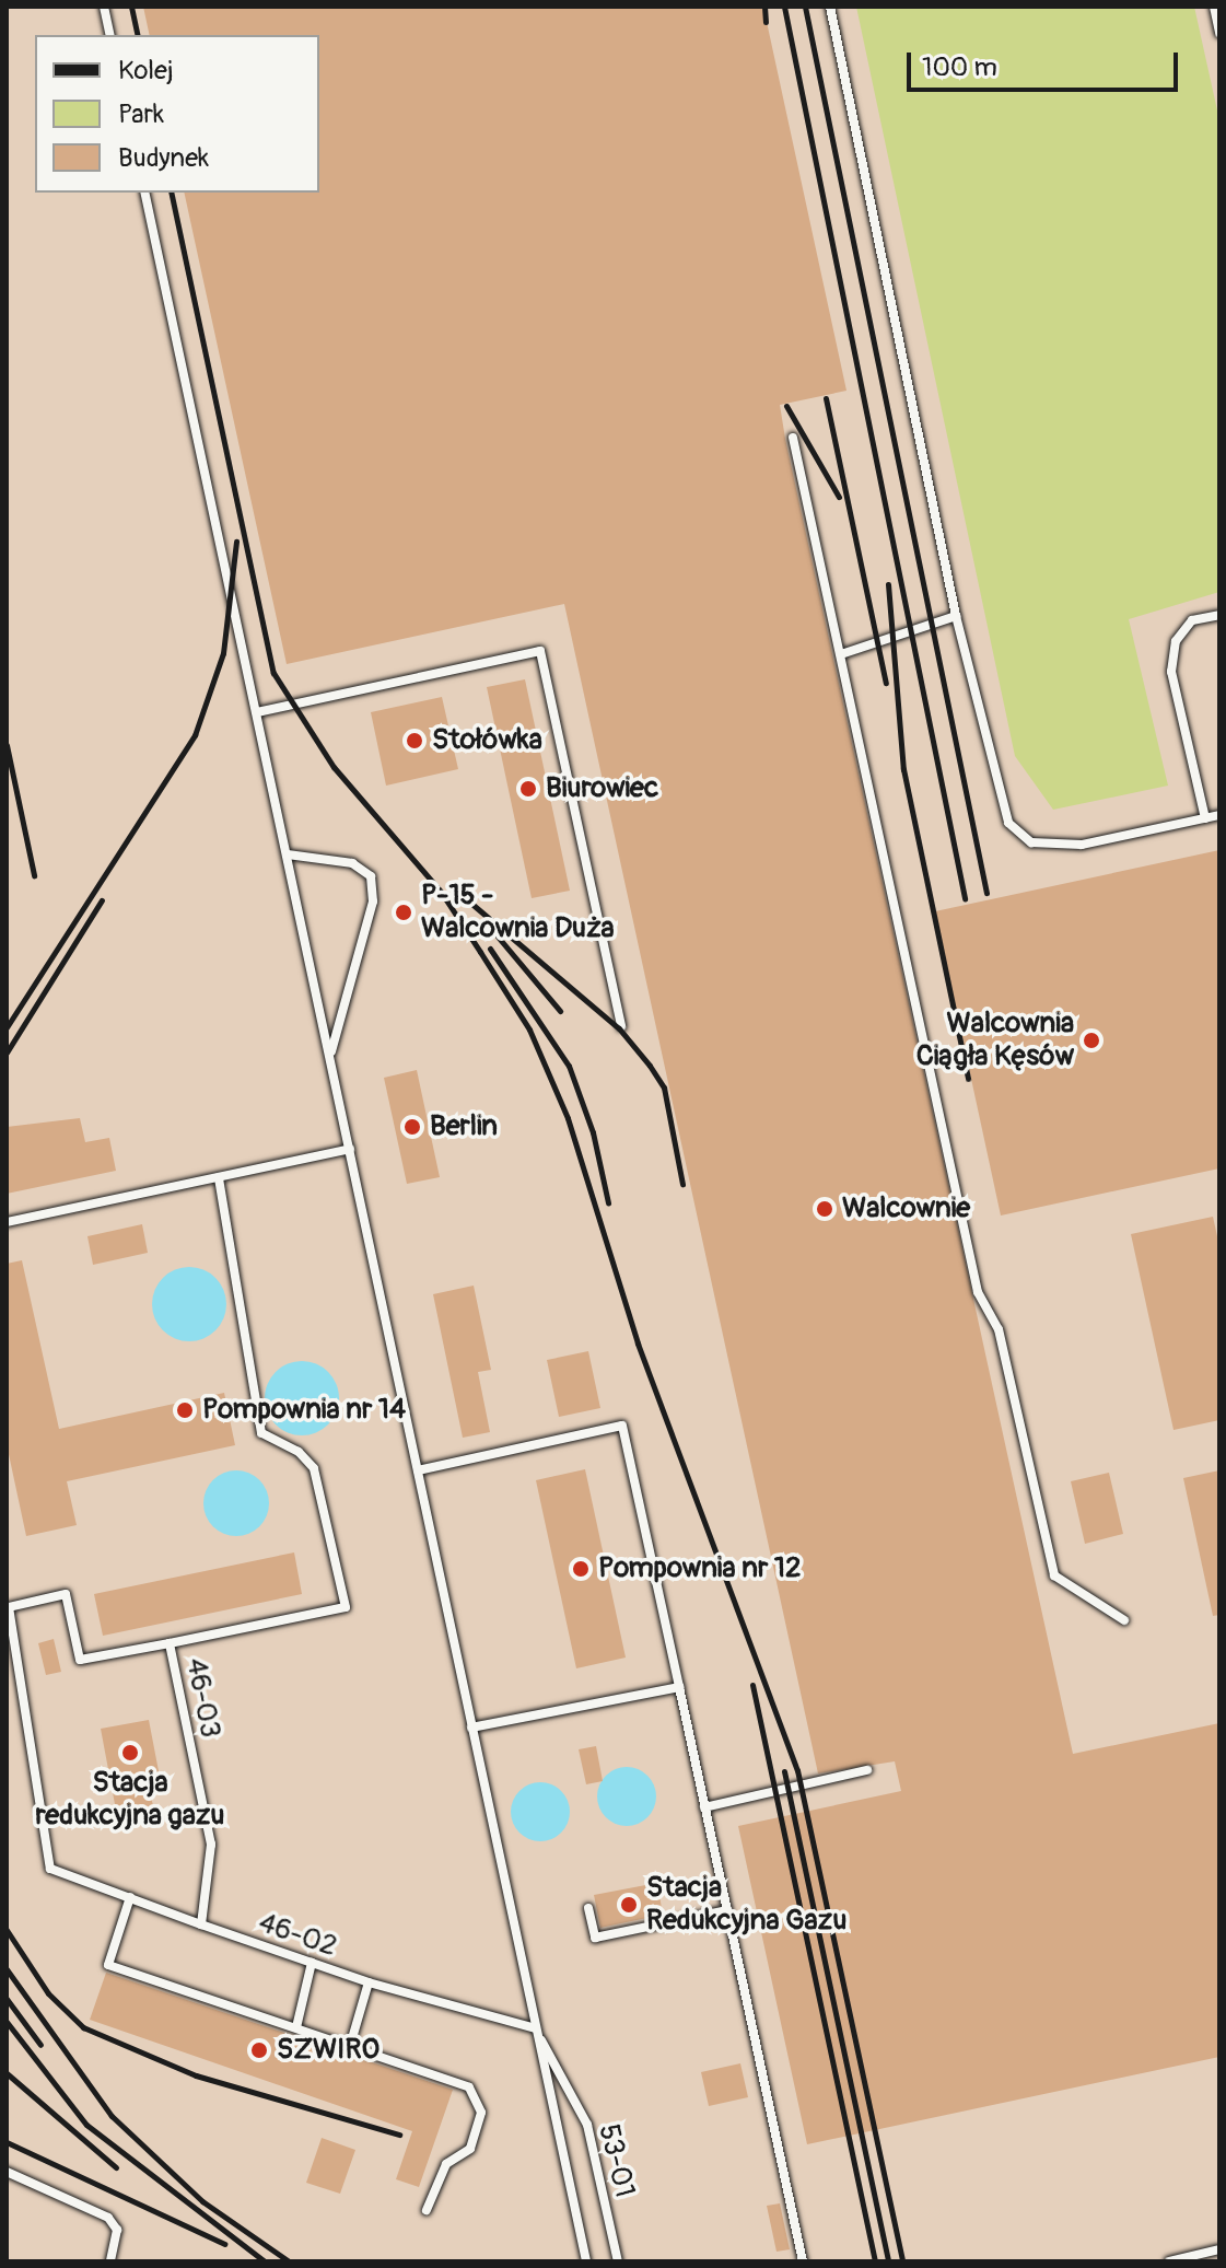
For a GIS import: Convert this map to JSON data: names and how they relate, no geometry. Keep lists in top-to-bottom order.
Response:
{
  "streets": {
    "lane": ["46-03", "46-02", "53-01"]
  },
  "crossings": [
    ["46-03", "46-02"],
    ["46-02", "53-01"]
  ],
  "places": [
    "Stołówka",
    "Biurowiec",
    "P-15 - Walcownia Duża",
    "Walcownia Ciągła Kęsów",
    "Berlin",
    "Walcownie",
    "Pompownia nr 14",
    "Pompownia nr 12",
    "Stacja redukcyjna gazu",
    "Stacja Redukcyjna Gazu",
    "SZWIRO"
  ],
  "legend": ["Kolej", "Park", "Budynek"],
  "scale_bar": "100 m"
}
